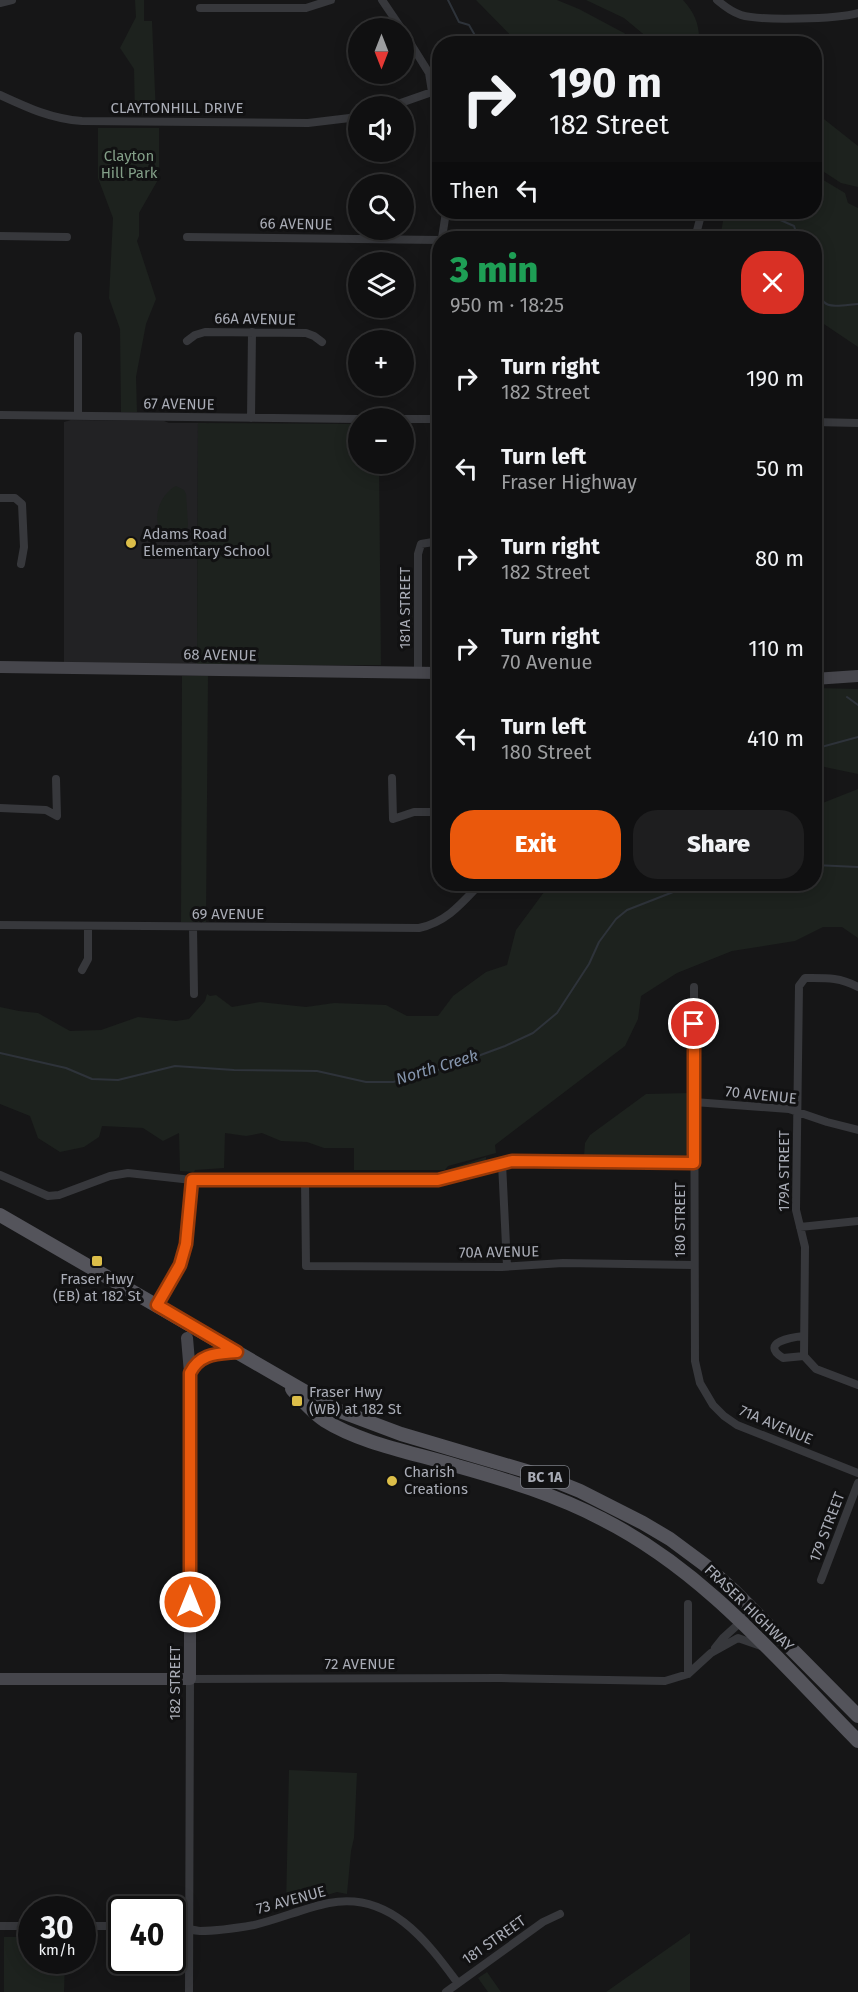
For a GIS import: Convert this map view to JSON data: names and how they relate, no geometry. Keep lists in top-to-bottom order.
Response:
{
  "streets": {
    "main road": ["BC 1A", "FRASER HIGHWAY"],
    "street": [
      "CLAYTONHILL DRIVE",
      "66 AVENUE",
      "66A AVENUE",
      "67 AVENUE",
      "181A STREET",
      "68 AVENUE",
      "69 AVENUE",
      "70 AVENUE",
      "179A STREET",
      "180 STREET",
      "70A AVENUE",
      "71A AVENUE",
      "179 STREET",
      "72 AVENUE",
      "182 STREET",
      "73 AVENUE",
      "181 STREET"
    ]
  },
  "crossings": [
    ["181A STREET", "68 AVENUE"],
    ["70 AVENUE", "179A STREET"],
    ["70 AVENUE", "180 STREET"],
    ["180 STREET", "70A AVENUE"],
    ["180 STREET", "71A AVENUE"],
    ["FRASER HIGHWAY", "72 AVENUE"],
    ["72 AVENUE", "182 STREET"],
    ["182 STREET", "73 AVENUE"],
    ["73 AVENUE", "181 STREET"]
  ],
  "water": ["North Creek"],
  "parks": ["Clayton Hill Park"],
  "places": {
    "other": ["Adams Road Elementary School", "Charish Creations"],
    "transit": ["Fraser Hwy (EB) at 182 St", "Fraser Hwy (WB) at 182 St"]
  },
  "north": "bottom",
  "page": {
    "map_buttons": ["+", "−"],
    "turn": ["190 m", "182 Street"],
    "then": "Then",
    "heading": ["3 min", "950 m · 18:25"],
    "list": [
      {
        "name": "Turn right",
        "note": "182 Street",
        "value": "190 m"
      },
      {
        "name": "Turn left",
        "note": "Fraser Highway",
        "value": "50 m"
      },
      {
        "name": "Turn right",
        "note": "182 Street",
        "value": "80 m"
      },
      {
        "name": "Turn right",
        "note": "70 Avenue",
        "value": "110 m"
      },
      {
        "name": "Turn left",
        "note": "180 Street",
        "value": "410 m"
      }
    ],
    "buttons": ["Exit", "Share"],
    "speed": "30 km/h",
    "limit": "40"
  }
}
